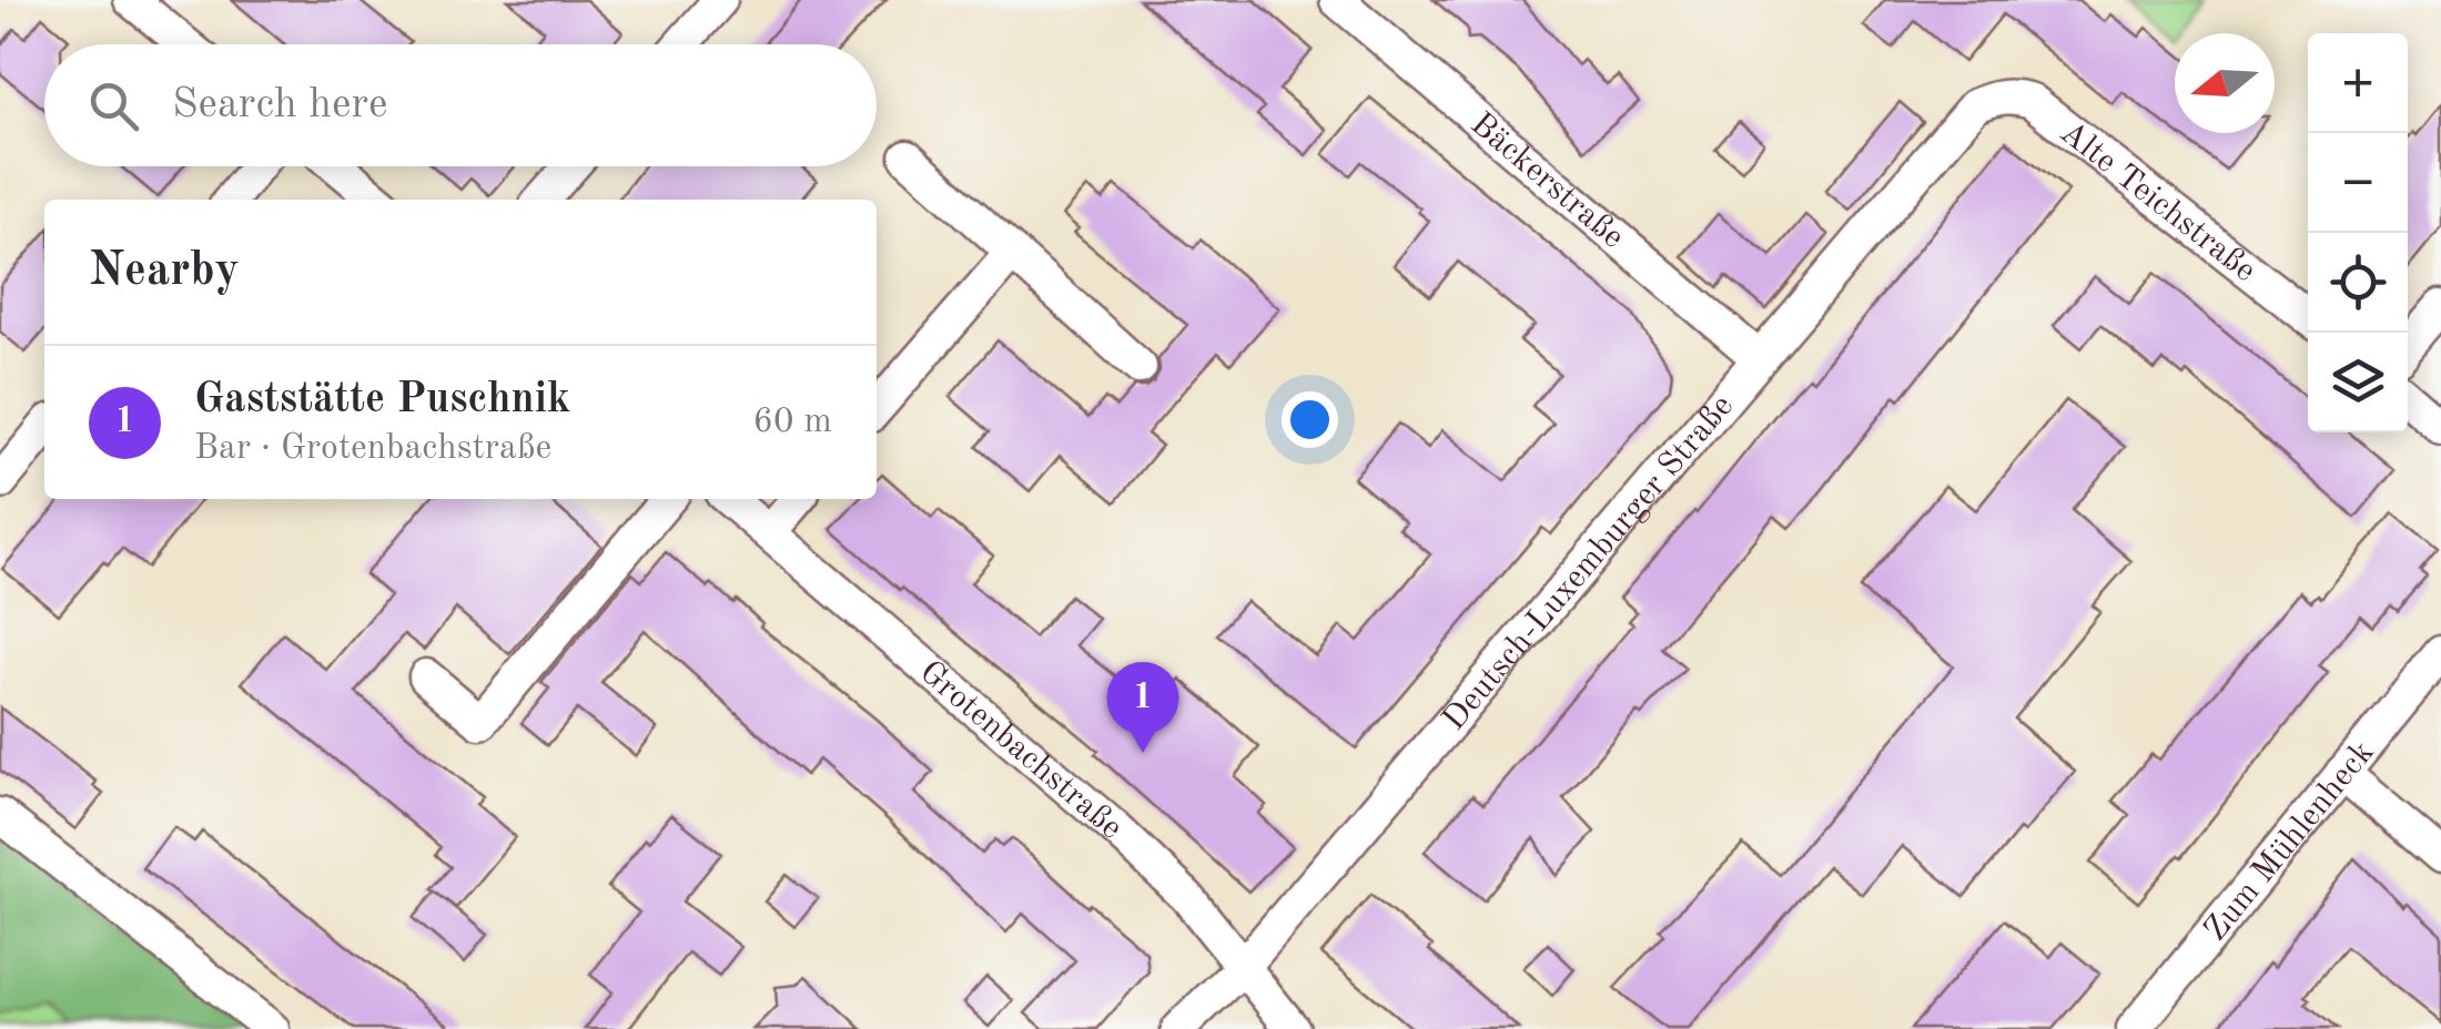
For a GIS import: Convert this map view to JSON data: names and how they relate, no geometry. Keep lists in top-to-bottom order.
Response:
{
  "streets": {
    "street": [
      "Bäckerstraße",
      "Alte Teichstraße",
      "Deutsch-Luxemburger Straße",
      "Grotenbachstraße",
      "Zum Mühlenheck"
    ]
  },
  "crossings": [
    ["Bäckerstraße", "Deutsch-Luxemburger Straße"],
    ["Alte Teichstraße", "Deutsch-Luxemburger Straße"],
    ["Deutsch-Luxemburger Straße", "Grotenbachstraße"]
  ],
  "north": "left",
  "page": {
    "map_buttons": ["+", "−"],
    "search": "Search here",
    "heading": "Nearby",
    "list": [
      {
        "mark": "1",
        "name": "Gaststätte Puschnik",
        "note": "Bar · Grotenbachstraße",
        "value": "60 m"
      }
    ],
    "pins": "1"
  }
}
